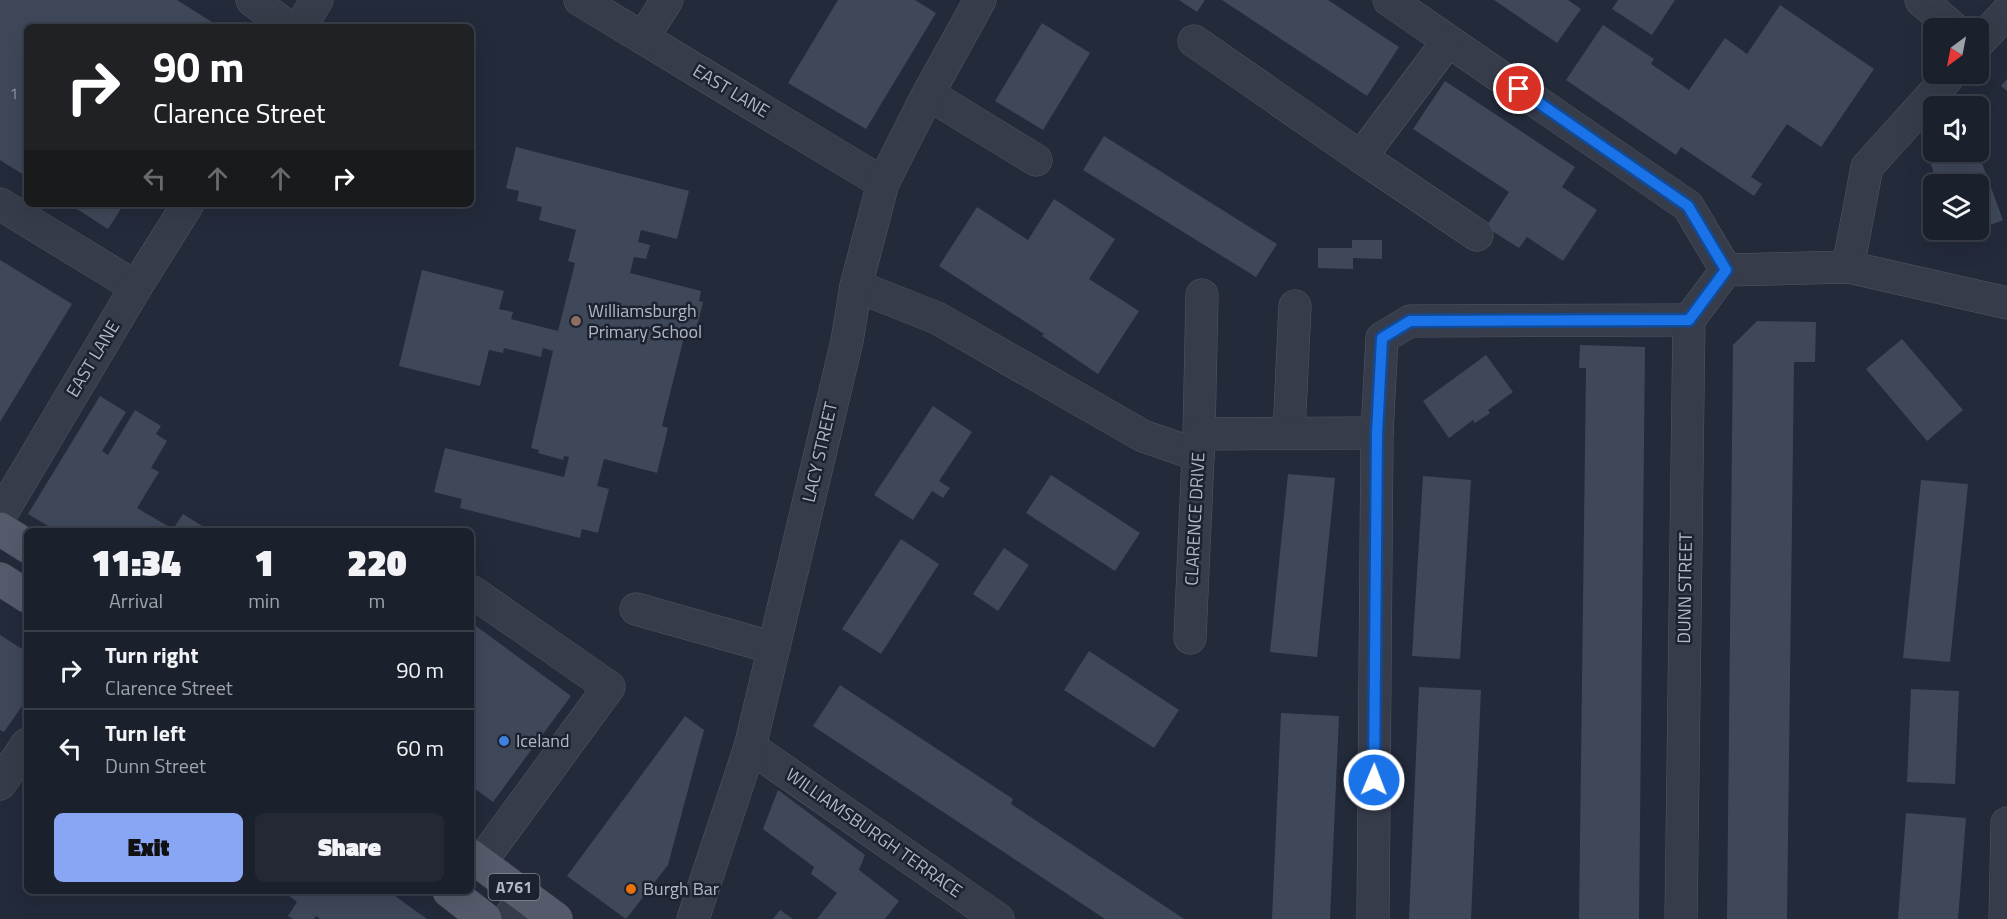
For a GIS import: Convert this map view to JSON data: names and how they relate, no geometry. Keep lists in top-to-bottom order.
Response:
{
  "streets": {
    "main road": ["A761"],
    "street": [
      "EAST LANE",
      "LACY STREET",
      "CLARENCE DRIVE",
      "DUNN STREET",
      "WILLIAMSBURGH TERRACE"
    ]
  },
  "crossings": [
    ["EAST LANE", "LACY STREET"],
    ["LACY STREET", "WILLIAMSBURGH TERRACE"]
  ],
  "places": ["Williamsburgh Primary School", "Iceland", "Burgh Bar"],
  "house_numbers": ["1"],
  "north": "bottom left",
  "page": {
    "turn": ["90 m", "Clarence Street"],
    "eta": [
      "11:34",
      "Arrival",
      "1",
      "min",
      "220",
      "m"
    ],
    "list": [
      {
        "name": "Turn right",
        "note": "Clarence Street",
        "value": "90 m"
      },
      {
        "name": "Turn left",
        "note": "Dunn Street",
        "value": "60 m"
      }
    ],
    "buttons": ["Exit", "Share"]
  }
}
